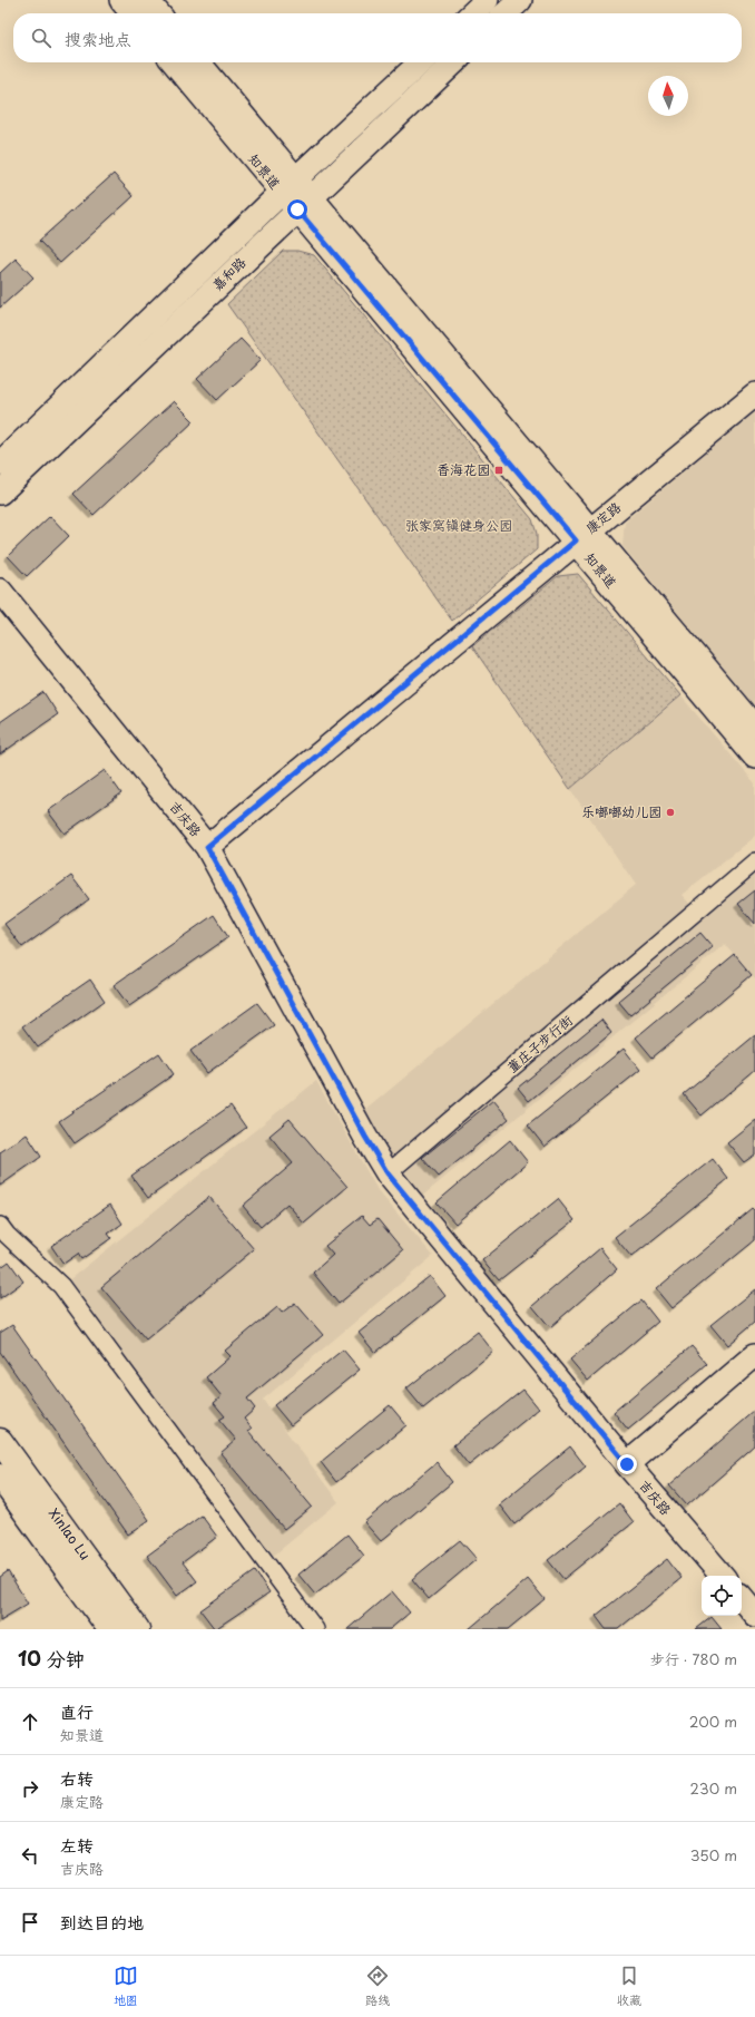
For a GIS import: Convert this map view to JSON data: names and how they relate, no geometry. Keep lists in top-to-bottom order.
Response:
{
  "streets": {
    "main road": [
      "知景道",
      "嘉和路",
      "康定路",
      "吉庆路",
      "Xinlao Lu"
    ],
    "street": ["董庄子步行街"]
  },
  "crossings": [
    ["知景道", "嘉和路"],
    ["知景道", "康定路"],
    ["康定路", "吉庆路"],
    ["吉庆路", "董庄子步行街"]
  ],
  "parks": ["张家窝镇健身公园"],
  "places": {
    "transit": ["香海花园"],
    "other": ["乐嘟嘟幼儿园"]
  },
  "north": "top",
  "page": {
    "search": "搜索地点",
    "heading": ["10 分钟", "步行 · 780 m"],
    "list": [
      ["直行", "知景道", "200 m"],
      ["右转", "康定路", "230 m"],
      ["左转", "吉庆路", "350 m"],
      "到达目的地"
    ],
    "nav": ["地图", "路线", "收藏"]
  }
}
